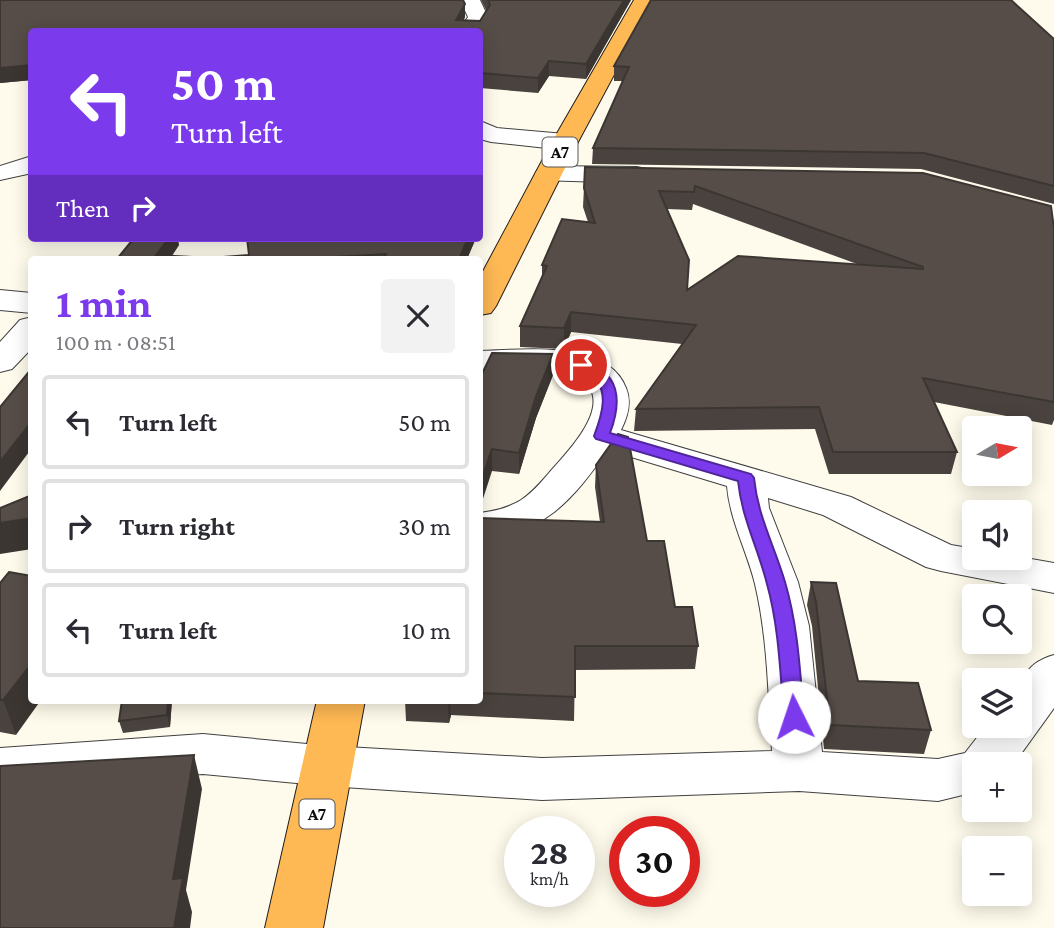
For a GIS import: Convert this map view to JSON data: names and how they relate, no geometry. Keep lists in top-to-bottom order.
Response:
{
  "streets": {
    "highway": ["A7"]
  },
  "north": "right",
  "page": {
    "turn": ["50 m", "Turn left"],
    "then": "Then",
    "heading": ["1 min", "100 m · 08:51"],
    "list": [
      {
        "name": "Turn left",
        "value": "50 m"
      },
      {
        "name": "Turn right",
        "value": "30 m"
      },
      {
        "name": "Turn left",
        "value": "10 m"
      }
    ],
    "map_buttons": ["+", "−"],
    "speed": "28 km/h",
    "limit": "30"
  }
}
